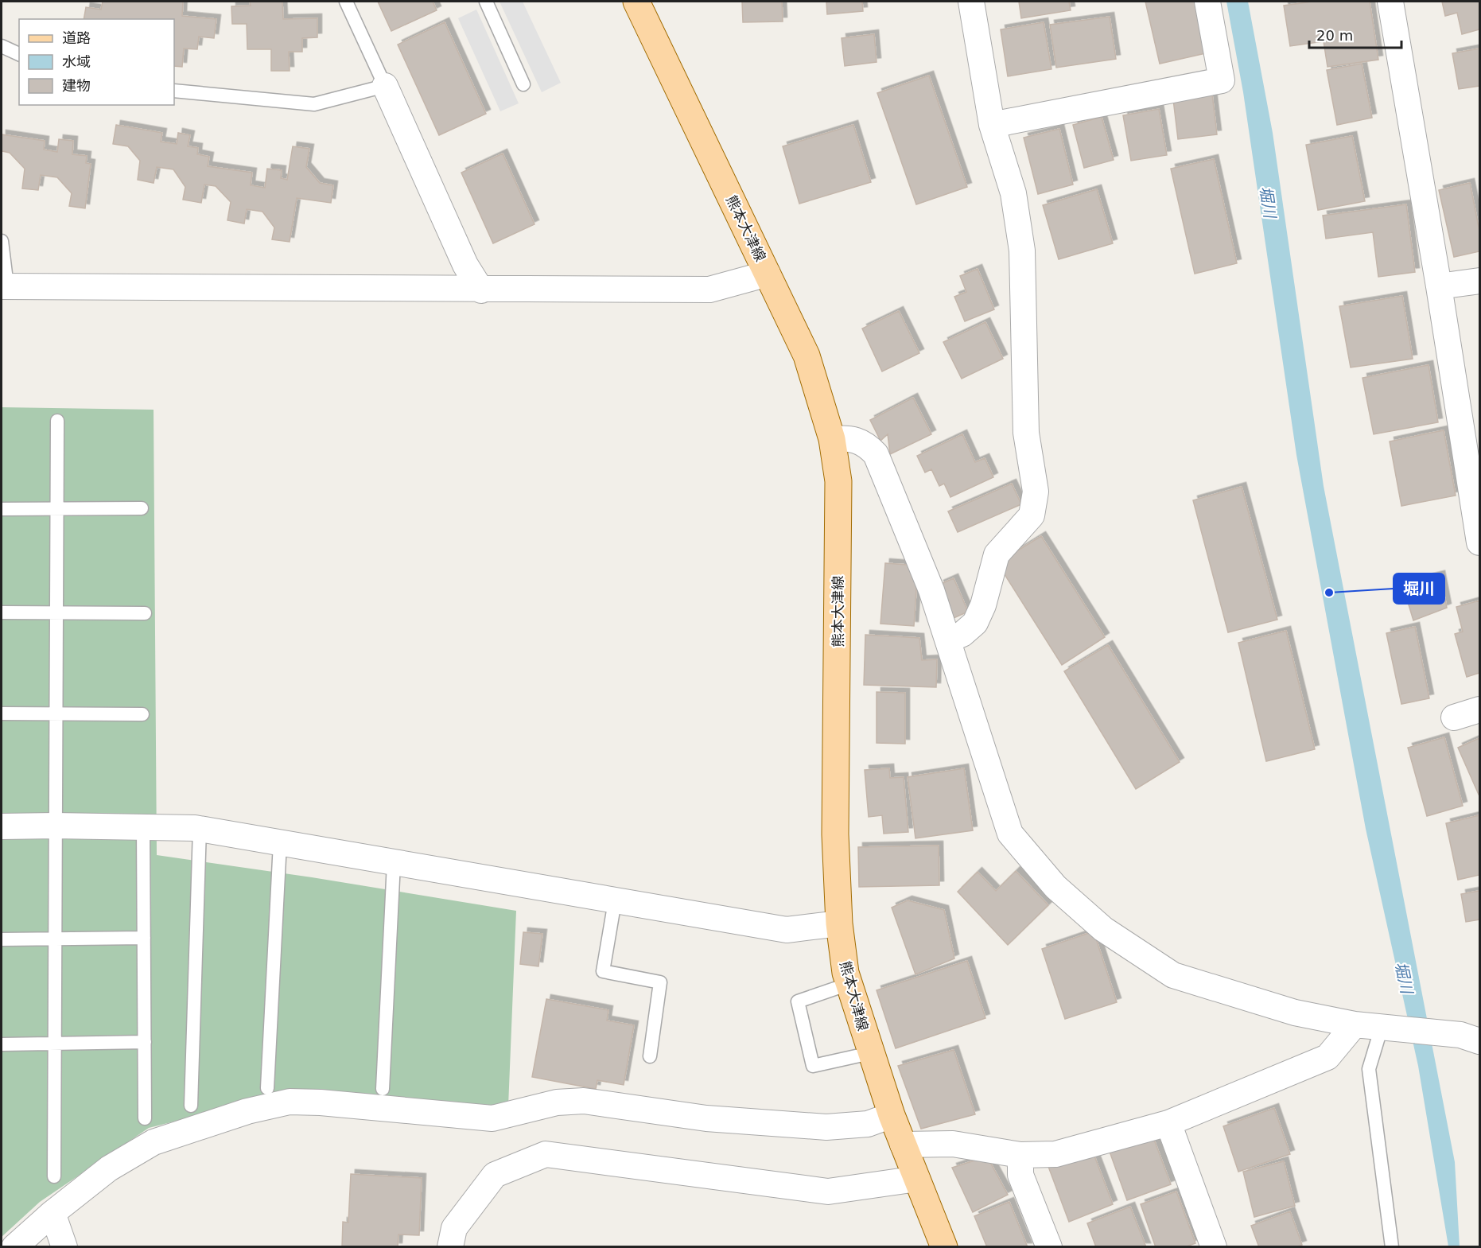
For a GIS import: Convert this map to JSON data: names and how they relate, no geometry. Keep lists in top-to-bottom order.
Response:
{
  "streets": {
    "main road": ["熊本大津線"]
  },
  "water": ["堀川"],
  "places": ["堀川"],
  "legend": ["道路", "水域", "建物"],
  "scale_bar": "20 m"
}
